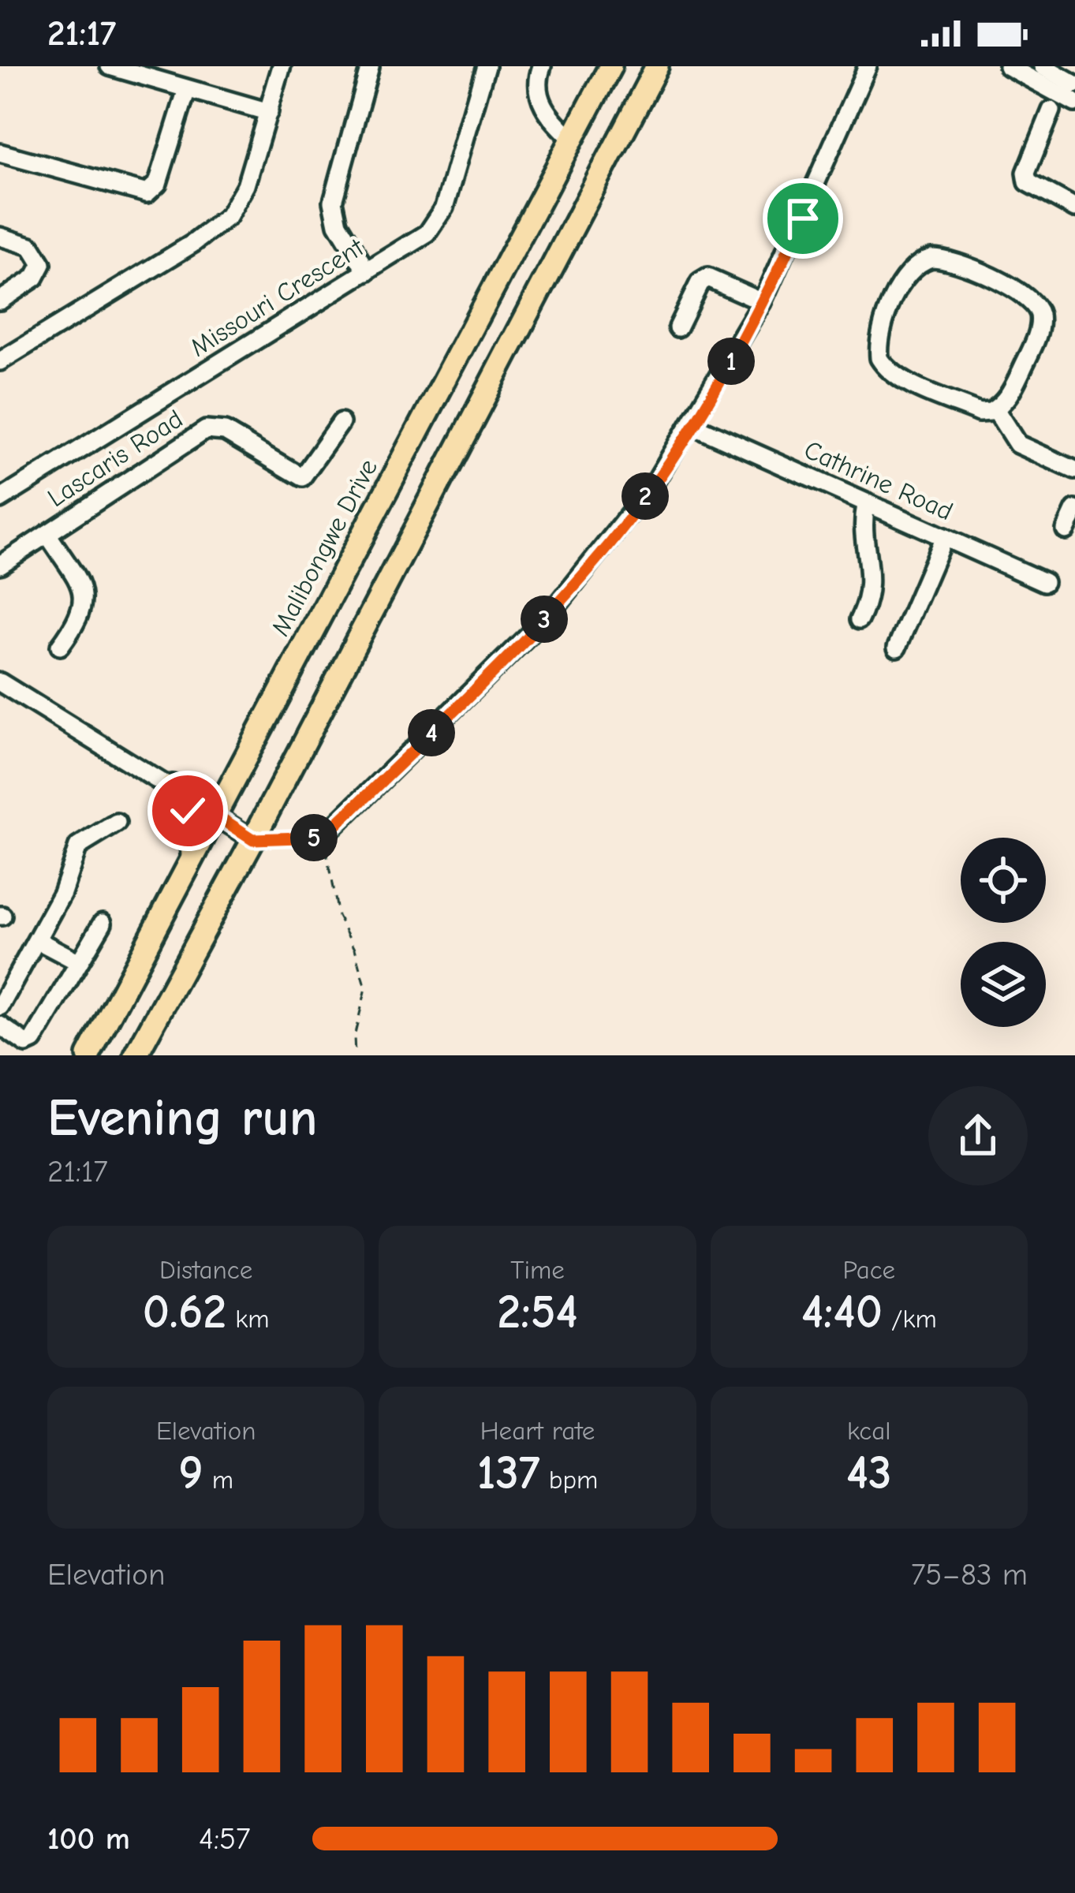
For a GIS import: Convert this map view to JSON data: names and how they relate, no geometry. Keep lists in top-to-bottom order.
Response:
{
  "streets": {
    "main road": ["Malibongwe Drive"],
    "street": ["Missouri Crescent", "Lascaris Road", "Cathrine Road"]
  },
  "page": {
    "status": "21:17",
    "pins": [
      "1",
      "2",
      "3",
      "4",
      "5"
    ],
    "heading": ["Evening run", "21:17"],
    "stats": [
      ["Distance", "0.62 km"],
      ["Time", "2:54"],
      ["Pace", "4:40 /km"],
      ["Elevation", "9 m"],
      ["Heart rate", "137 bpm"],
      ["kcal", "43"]
    ],
    "chart": ["Elevation", "75–83 m"],
    "list": [
      {
        "name": "100 m",
        "note": "4:57"
      }
    ]
  }
}
